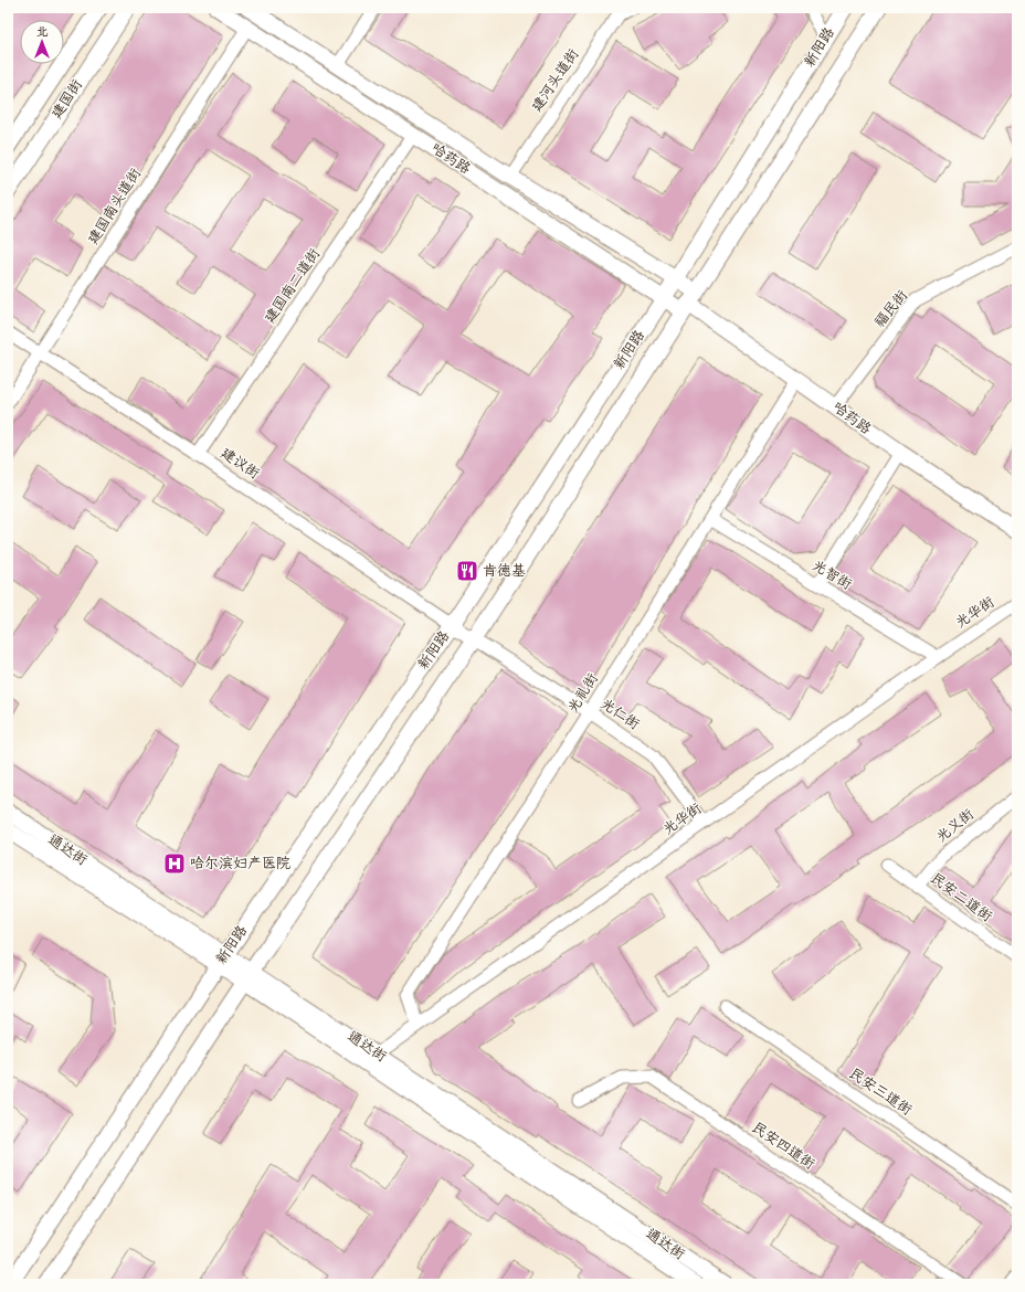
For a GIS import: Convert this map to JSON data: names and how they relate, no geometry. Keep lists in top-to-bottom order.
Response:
{
  "streets": {
    "main road": [
      "新阳路",
      "建国街",
      "哈药路",
      "通达街"
    ],
    "street": [
      "建河头道街",
      "建国南头道街",
      "建国南二道街",
      "福民街",
      "建议街",
      "光智街",
      "光华街",
      "光礼街",
      "光仁街",
      "光义街",
      "民安二道街",
      "民安三道街",
      "民安四道街"
    ]
  },
  "crossings": [
    ["新阳路", "哈药路"],
    ["新阳路", "建议街"],
    ["新阳路", "光仁街"],
    ["新阳路", "通达街"],
    ["建河头道街", "哈药路"],
    ["哈药路", "建国南头道街"],
    ["哈药路", "建国南二道街"],
    ["哈药路", "福民街"],
    ["哈药路", "光礼街"],
    ["建国南头道街", "建议街"],
    ["建国南二道街", "建议街"],
    ["建议街", "光仁街"],
    ["光智街", "光华街"],
    ["光智街", "光礼街"],
    ["光华街", "光礼街"],
    ["光华街", "光仁街"],
    ["光华街", "通达街"],
    ["光礼街", "光仁街"],
    ["光义街", "民安二道街"]
  ],
  "places": {
    "restaurant": ["肯德基"],
    "hospital": ["哈尔滨妇产医院"]
  },
  "north": "top"
}
